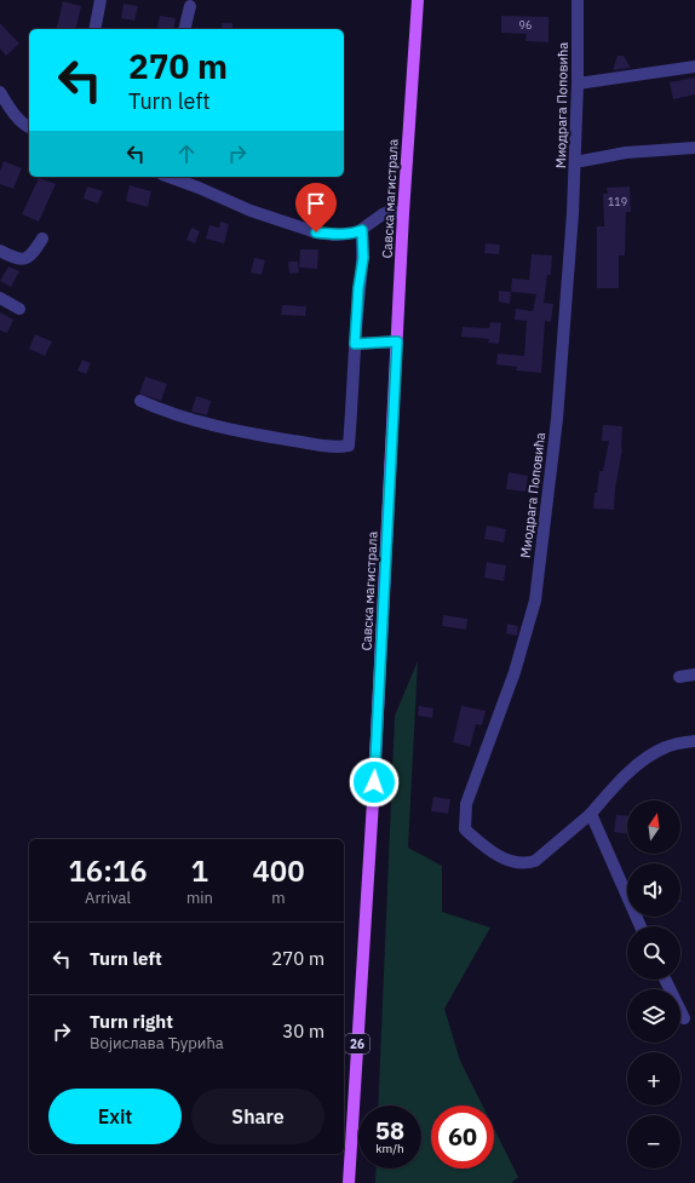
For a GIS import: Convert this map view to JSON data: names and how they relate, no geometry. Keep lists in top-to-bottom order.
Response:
{
  "streets": {
    "main road": ["Савска магистрала", "26"],
    "street": ["Миодрага Поповића"]
  },
  "house_numbers": ["96", "119"],
  "north": "top",
  "page": {
    "turn": ["270 m", "Turn left"],
    "map_buttons": ["+", "−"],
    "eta": [
      "16:16",
      "Arrival",
      "1",
      "min",
      "400",
      "m"
    ],
    "list": [
      {
        "name": "Turn left",
        "value": "270 m"
      },
      {
        "name": "Turn right",
        "note": "Војислава Ђурића",
        "value": "30 m"
      }
    ],
    "buttons": ["Exit", "Share"],
    "speed": "58 km/h",
    "limit": "60"
  }
}
